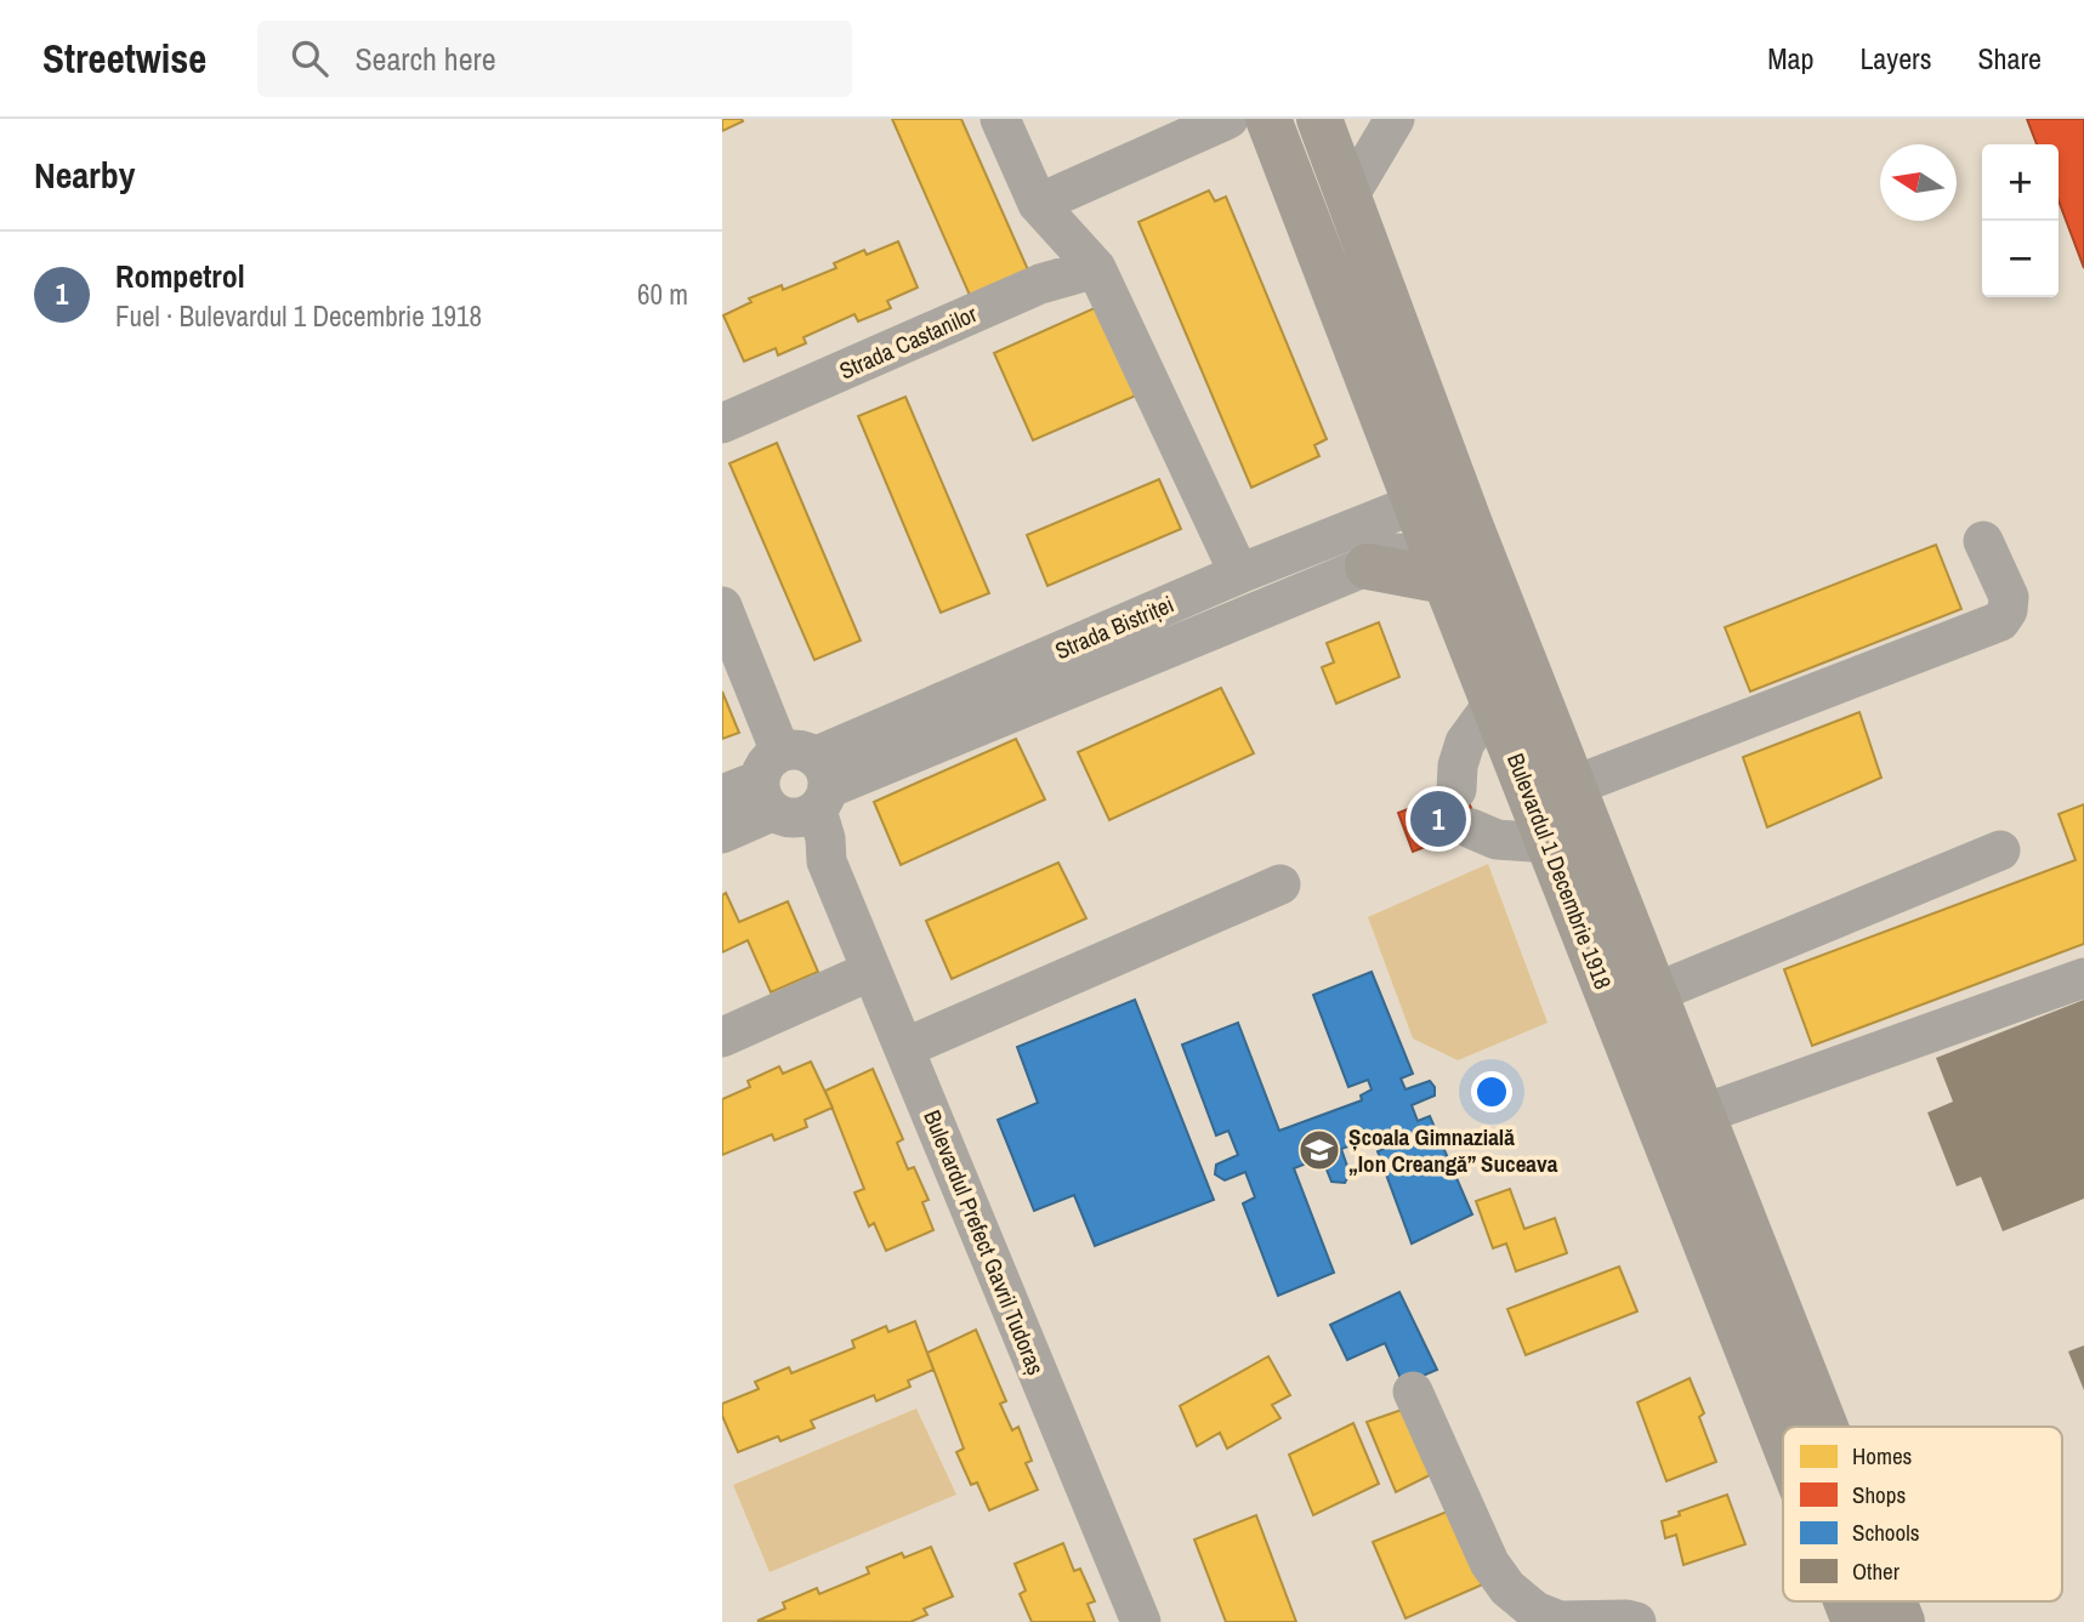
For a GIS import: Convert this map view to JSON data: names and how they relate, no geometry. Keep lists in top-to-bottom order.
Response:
{
  "streets": {
    "main road": ["Bulevardul 1 Decembrie 1918"],
    "street": ["Strada Castanilor", "Strada Bistriței", "Bulevardul Prefect Gavril Tudoraș"]
  },
  "crossings": [
    ["Strada Bistriței", "Bulevardul 1 Decembrie 1918"],
    ["Strada Bistriței", "Bulevardul Prefect Gavril Tudoraș"]
  ],
  "places": {
    "school or university": ["Școala Gimnazială „Ion Creangă” Suceava"]
  },
  "legend": [
    "Homes",
    "Shops",
    "Schools",
    "Other"
  ],
  "north": "left",
  "page": {
    "header": "Streetwise",
    "search": "Search here",
    "nav": ["Map", "Layers", "Share"],
    "heading": "Nearby",
    "map_buttons": ["+", "−"],
    "list": [
      {
        "mark": "1",
        "name": "Rompetrol",
        "note": "Fuel · Bulevardul 1 Decembrie 1918",
        "value": "60 m"
      }
    ],
    "pins": "1"
  }
}
